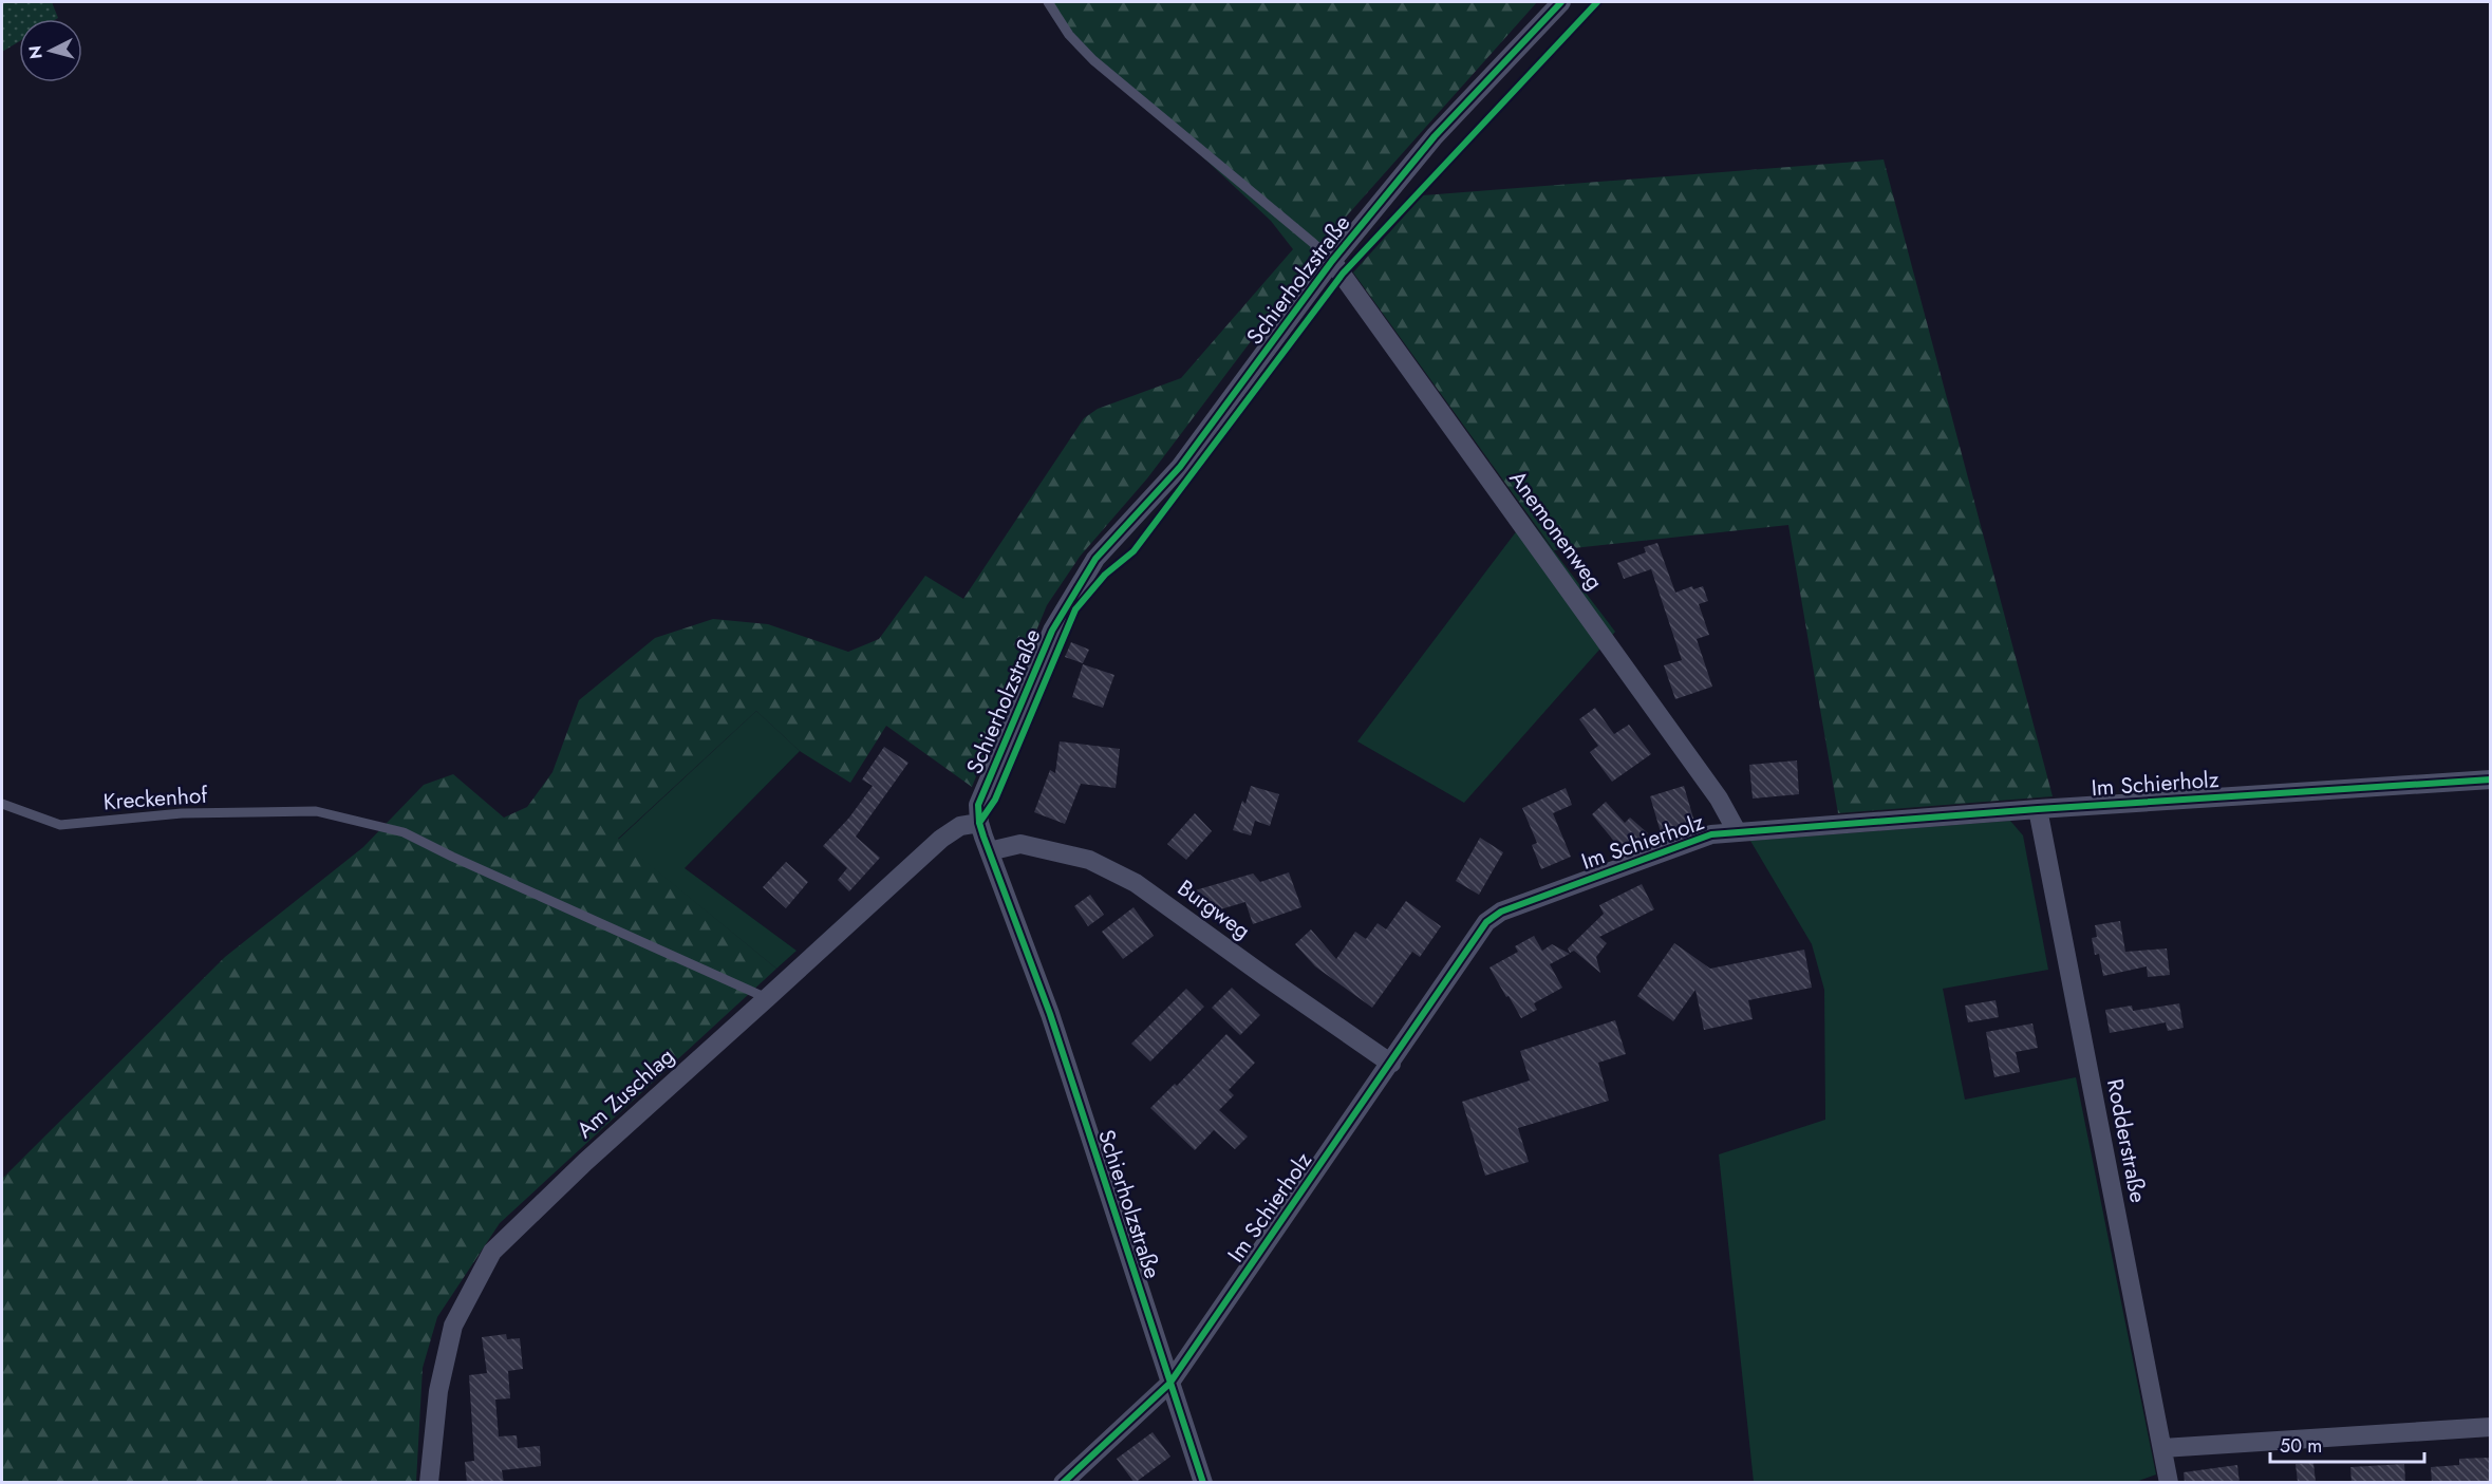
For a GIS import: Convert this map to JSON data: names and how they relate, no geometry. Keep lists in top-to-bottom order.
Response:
{
  "streets": {
    "street": [
      "Schierholzstraße",
      "Anemonenweg",
      "Im Schierholz",
      "Burgweg",
      "Am Zuschlag",
      "Rodderstraße"
    ],
    "lane": ["Kreckenhof"]
  },
  "crossings": [
    ["Schierholzstraße", "Anemonenweg"],
    ["Schierholzstraße", "Im Schierholz"],
    ["Schierholzstraße", "Burgweg"],
    ["Schierholzstraße", "Am Zuschlag"],
    ["Anemonenweg", "Im Schierholz"],
    ["Im Schierholz", "Burgweg"],
    ["Im Schierholz", "Rodderstraße"],
    ["Kreckenhof", "Am Zuschlag"]
  ],
  "scale_bar": "50 m",
  "north": "left"
}
